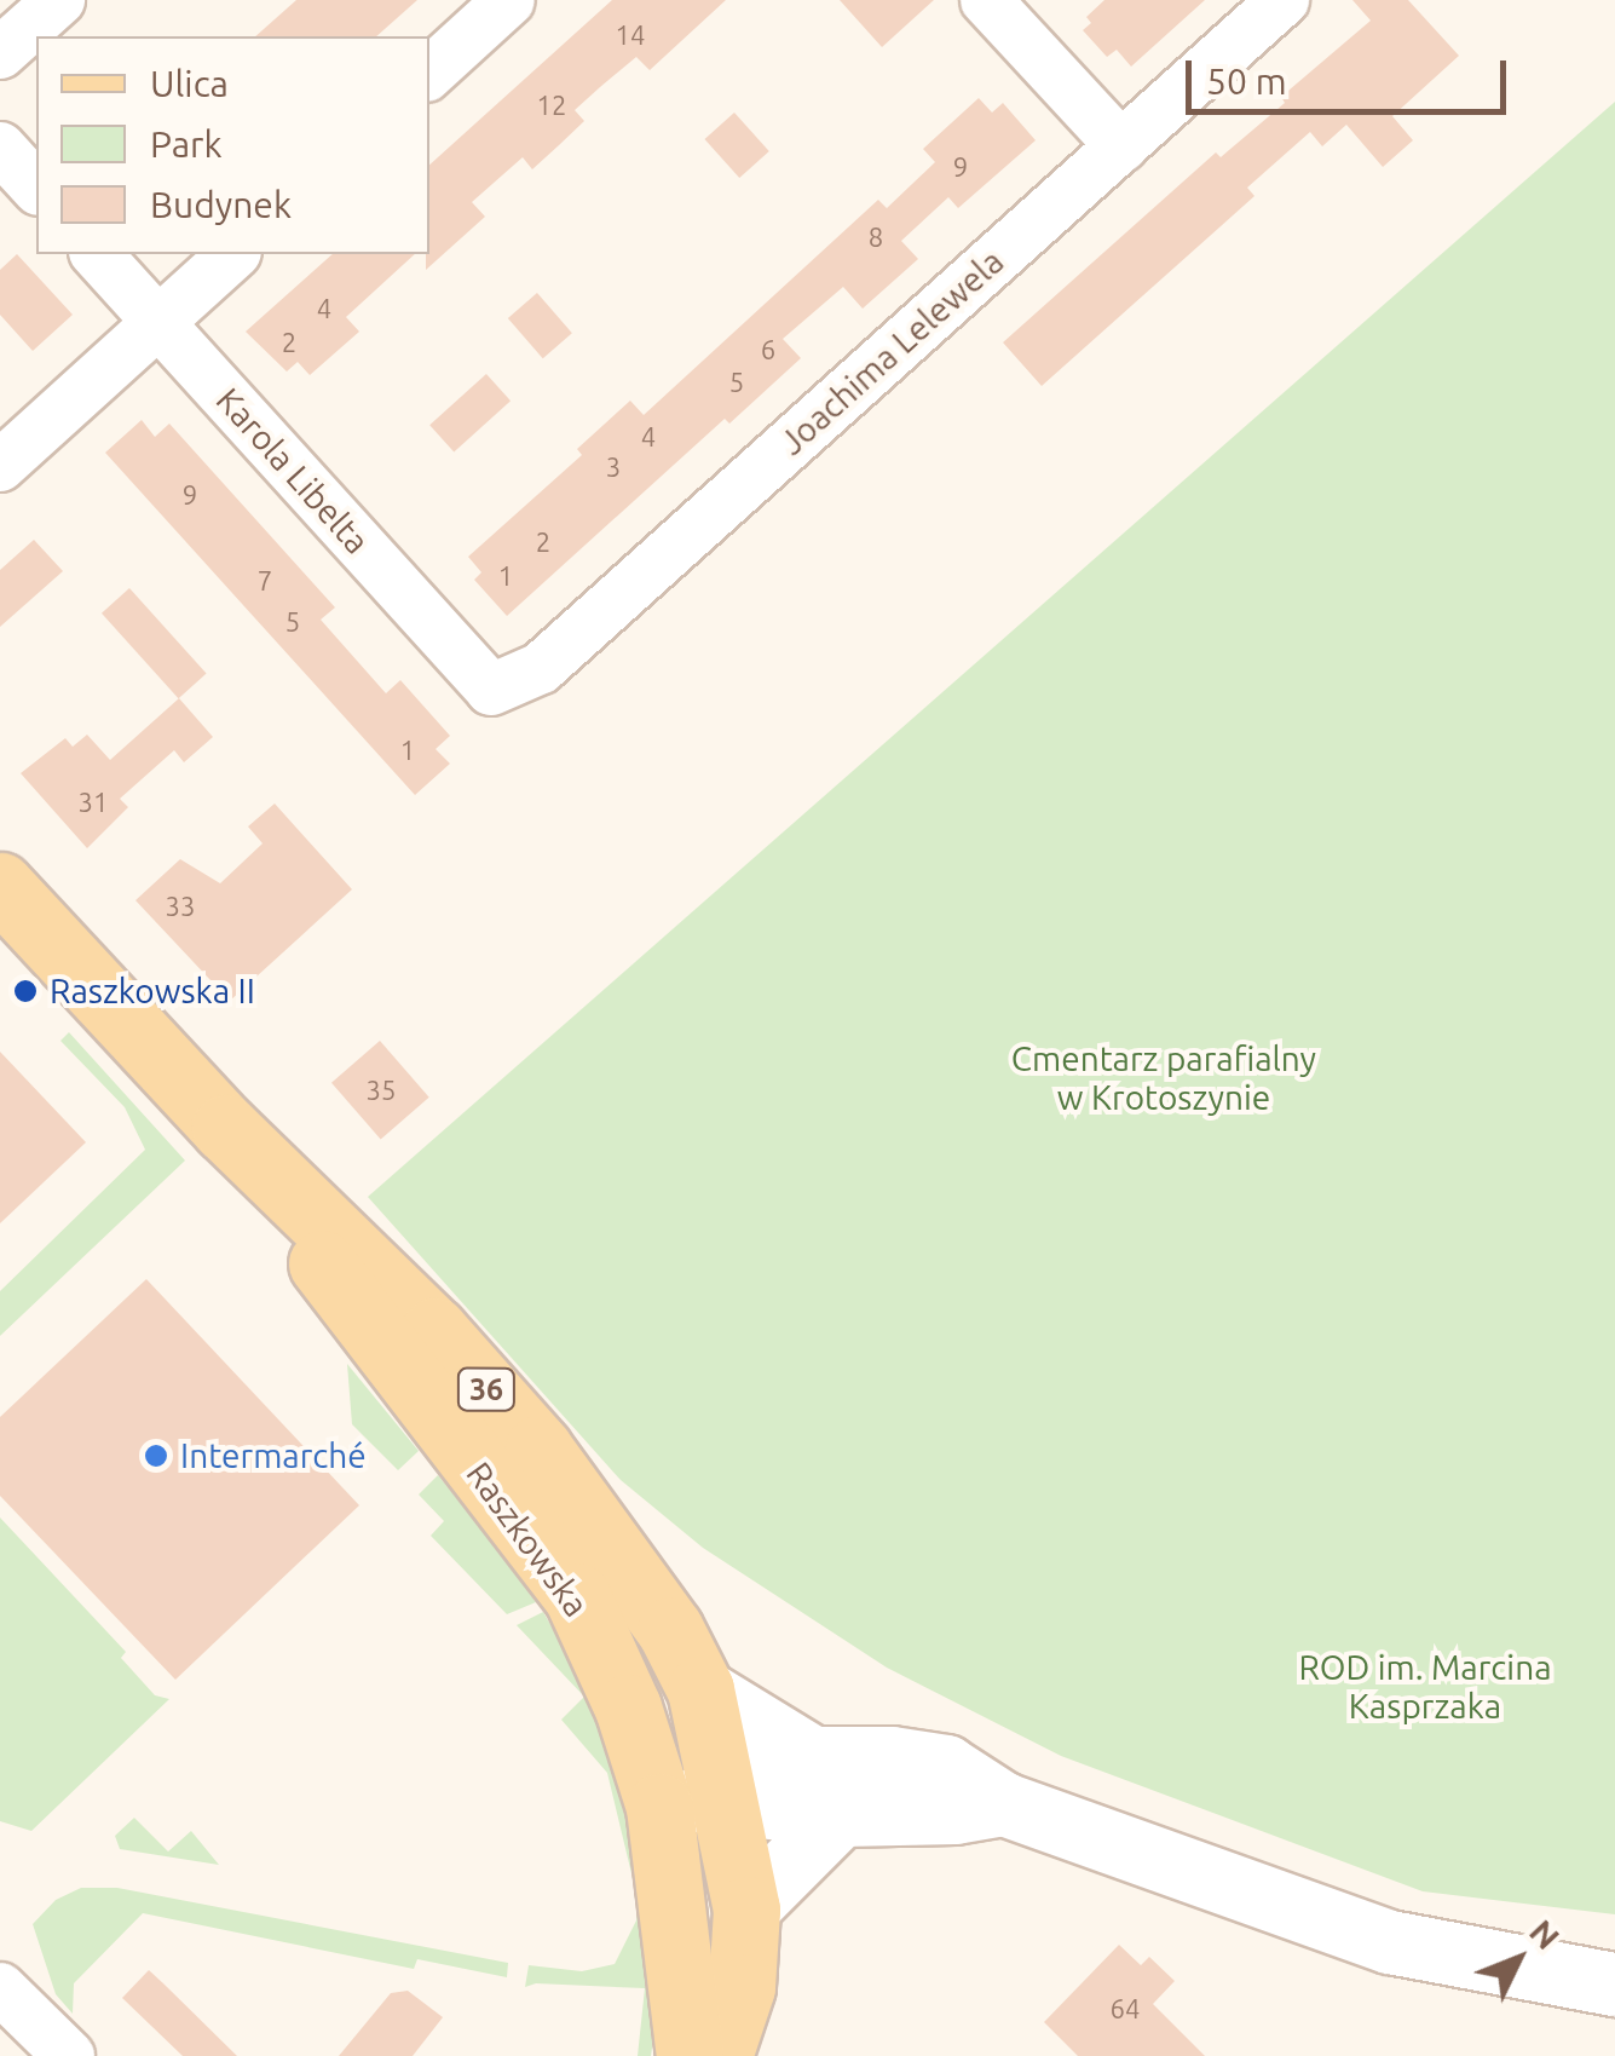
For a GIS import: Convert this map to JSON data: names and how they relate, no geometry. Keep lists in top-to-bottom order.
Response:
{
  "streets": {
    "main road": ["36", "Raszkowska"],
    "street": ["Joachima Lelewela", "Karola Libelta"]
  },
  "crossings": [
    ["Joachima Lelewela", "Karola Libelta"],
    ["36", "Raszkowska"]
  ],
  "parks": ["Cmentarz parafialny w Krotoszynie", "ROD im. Marcina Kasprzaka"],
  "places": ["Raszkowska II", "Intermarché"],
  "house_numbers": [
    "14",
    "12",
    "9",
    "8",
    "4",
    "2",
    "6",
    "5",
    "4",
    "3",
    "9",
    "2",
    "1",
    "7",
    "5",
    "1",
    "31",
    "33",
    "35",
    "64"
  ],
  "legend": ["Ulica", "Park", "Budynek"],
  "scale_bar": "50 m",
  "north": "top right"
}
